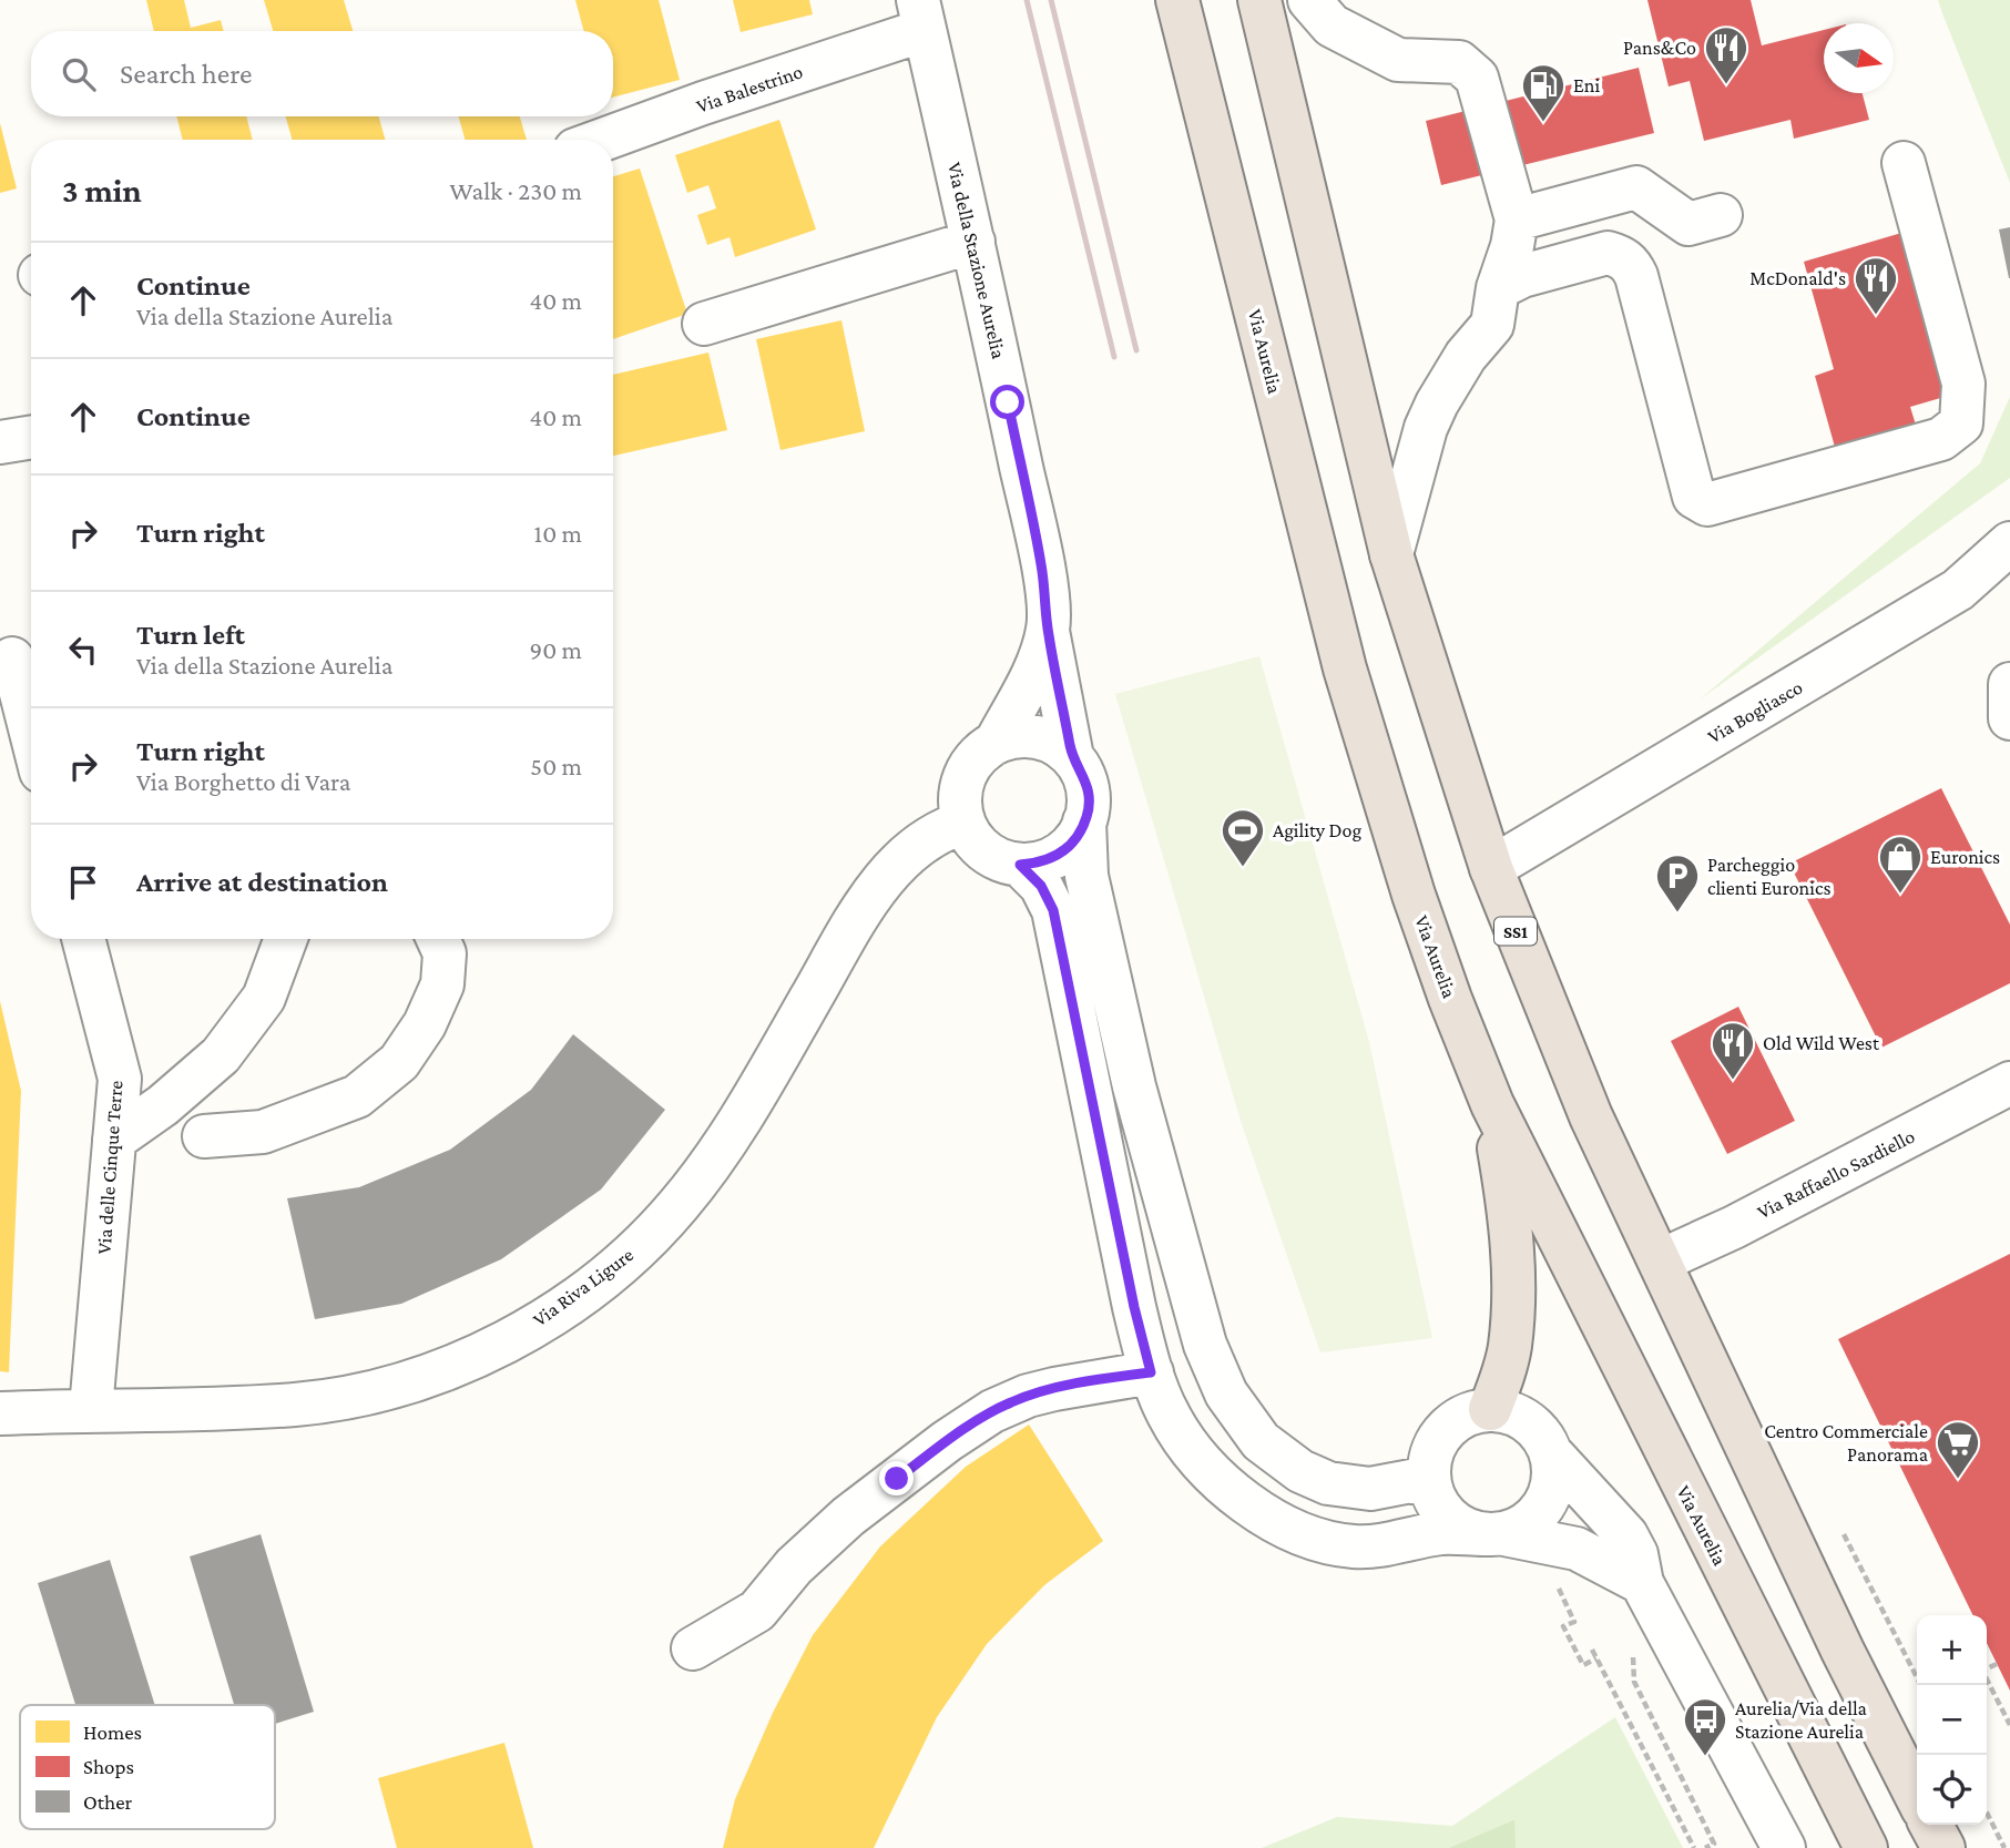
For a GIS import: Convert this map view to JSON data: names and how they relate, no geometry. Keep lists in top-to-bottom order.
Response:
{
  "streets": {
    "highway": ["Via Aurelia", "SS1"],
    "street": [
      "Via Balestrino",
      "Via della Stazione Aurelia",
      "Via Bogliasco",
      "Via delle Cinque Terre",
      "Via Raffaello Sardiello",
      "Via Riva Ligure"
    ]
  },
  "crossings": [
    ["Via Balestrino", "Via della Stazione Aurelia"],
    ["Via della Stazione Aurelia", "Via Riva Ligure"],
    ["Via Bogliasco", "SS1"],
    ["SS1", "Via Raffaello Sardiello"],
    ["Via delle Cinque Terre", "Via Riva Ligure"]
  ],
  "places": {
    "restaurant": ["Pans&Co", "McDonald's", "Old Wild West"],
    "fuel station": ["Eni"],
    "sports": ["Agility Dog"],
    "shop": ["Euronics"],
    "parking": ["Parcheggio clienti Euronics"],
    "supermarket": ["Centro Commerciale Panorama"],
    "bus stop": ["Aurelia/Via della Stazione Aurelia"]
  },
  "legend": ["Homes", "Shops", "Other"],
  "north": "right",
  "page": {
    "search": "Search here",
    "heading": ["3 min", "Walk · 230 m"],
    "list": [
      ["Continue", "Via della Stazione Aurelia", "40 m"],
      ["Continue", "40 m"],
      ["Turn right", "10 m"],
      ["Turn left", "Via della Stazione Aurelia", "90 m"],
      ["Turn right", "Via Borghetto di Vara", "50 m"],
      "Arrive at destination"
    ],
    "map_buttons": ["+", "−"]
  }
}
